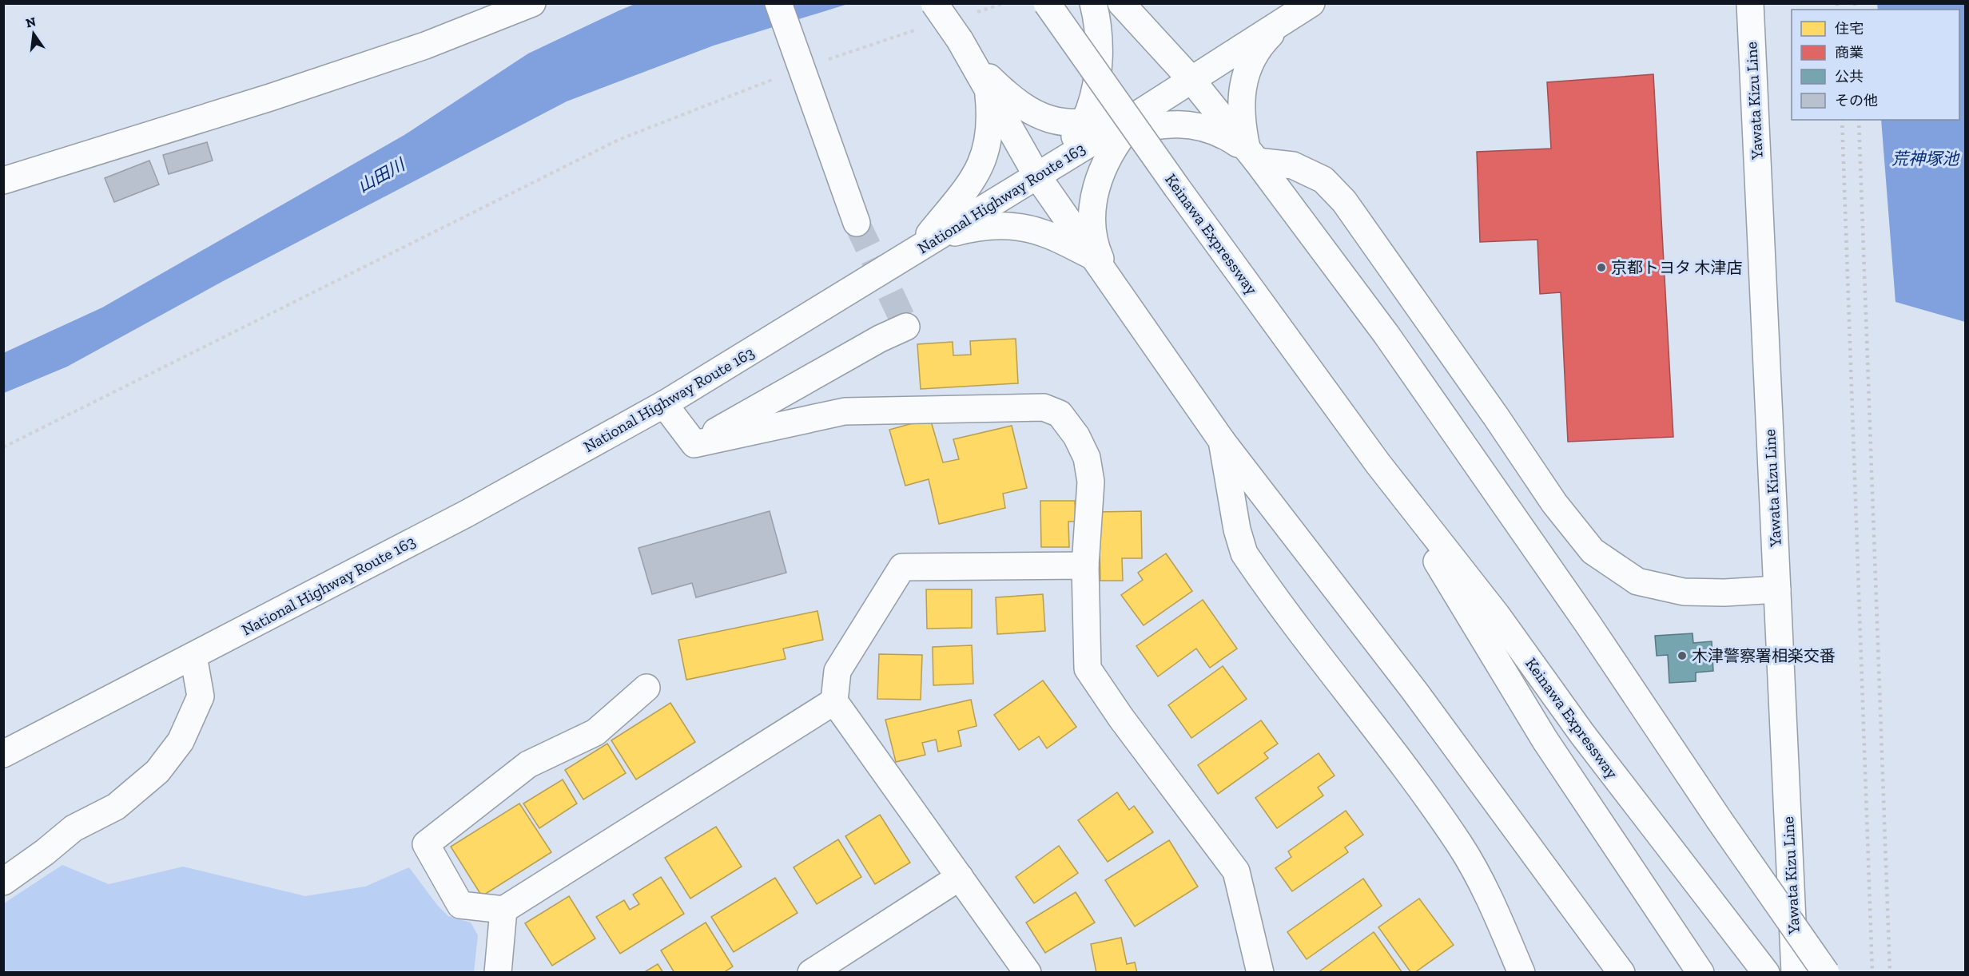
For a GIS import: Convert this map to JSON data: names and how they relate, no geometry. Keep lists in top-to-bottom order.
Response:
{
  "streets": {
    "main road": ["Yawata Kizu Line", "National Highway Route 163", "Keinawa Expressway"]
  },
  "water": ["荒神塚池", "山田川"],
  "places": ["京都トヨタ 木津店", "木津警察署相楽交番"],
  "legend": [
    "住宅",
    "商業",
    "公共",
    "その他"
  ],
  "north": "top"
}
